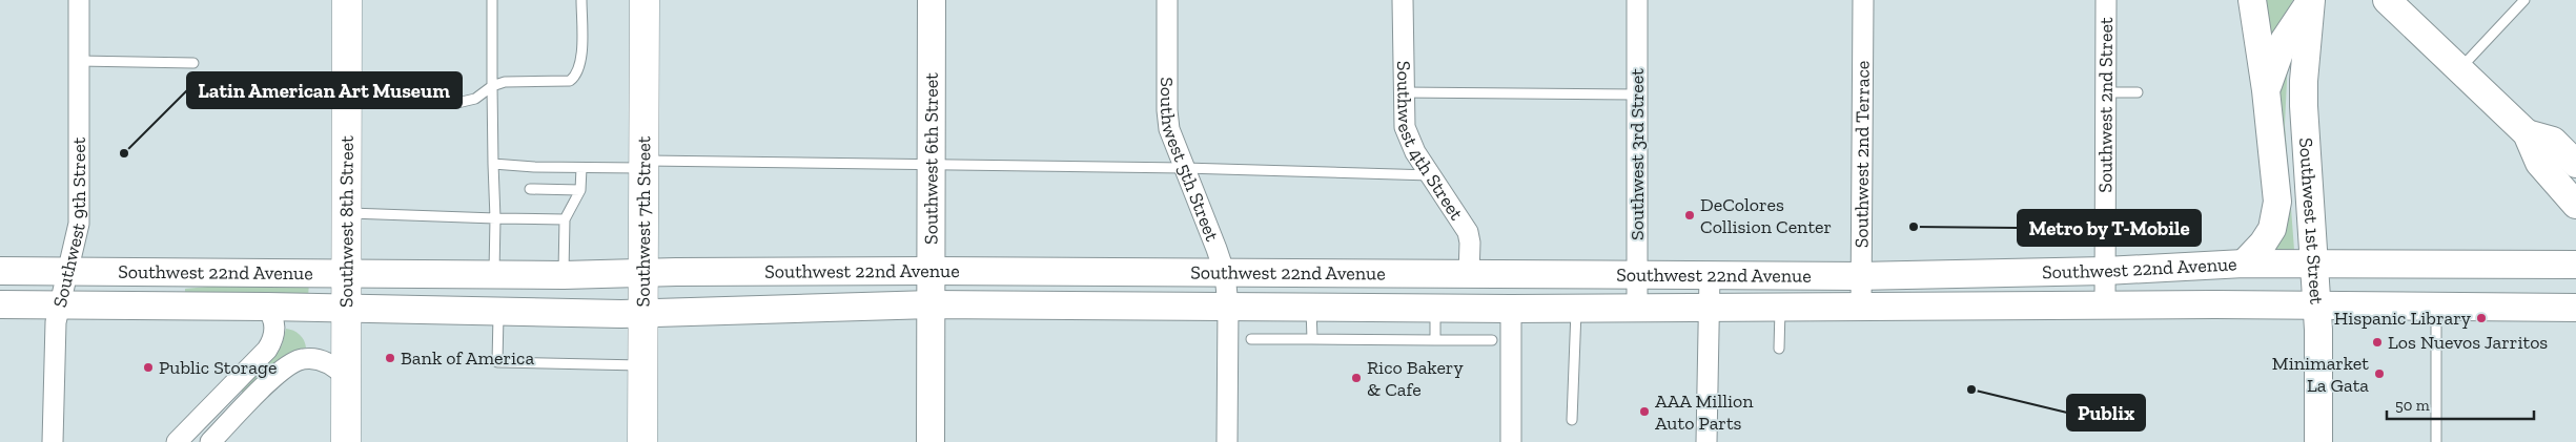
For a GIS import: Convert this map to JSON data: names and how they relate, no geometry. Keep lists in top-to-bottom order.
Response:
{
  "streets": {
    "main road": [
      "Southwest 6th Street",
      "Southwest 1st Street",
      "Southwest 8th Street",
      "Southwest 7th Street",
      "Southwest 22nd Avenue"
    ],
    "street": [
      "Southwest 2nd Street",
      "Southwest 4th Street",
      "Southwest 3rd Street",
      "Southwest 2nd Terrace",
      "Southwest 5th Street",
      "Southwest 9th Street"
    ]
  },
  "crossings": [
    ["Southwest 2nd Street", "Southwest 22nd Avenue"],
    ["Southwest 4th Street", "Southwest 22nd Avenue"],
    ["Southwest 3rd Street", "Southwest 22nd Avenue"],
    ["Southwest 2nd Terrace", "Southwest 22nd Avenue"],
    ["Southwest 6th Street", "Southwest 22nd Avenue"],
    ["Southwest 5th Street", "Southwest 22nd Avenue"],
    ["Southwest 1st Street", "Southwest 22nd Avenue"],
    ["Southwest 9th Street", "Southwest 22nd Avenue"],
    ["Southwest 8th Street", "Southwest 22nd Avenue"],
    ["Southwest 7th Street", "Southwest 22nd Avenue"]
  ],
  "places": [
    "Latin American Art Museum",
    "DeColores Collision Center",
    "Metro by T-Mobile",
    "Hispanic Library",
    "Los Nuevos Jarritos",
    "Bank of America",
    "Public Storage",
    "Minimarket La Gata",
    "Rico Bakery & Cafe",
    "Publix",
    "AAA Million Auto Parts"
  ],
  "scale_bar": "50 m"
}
